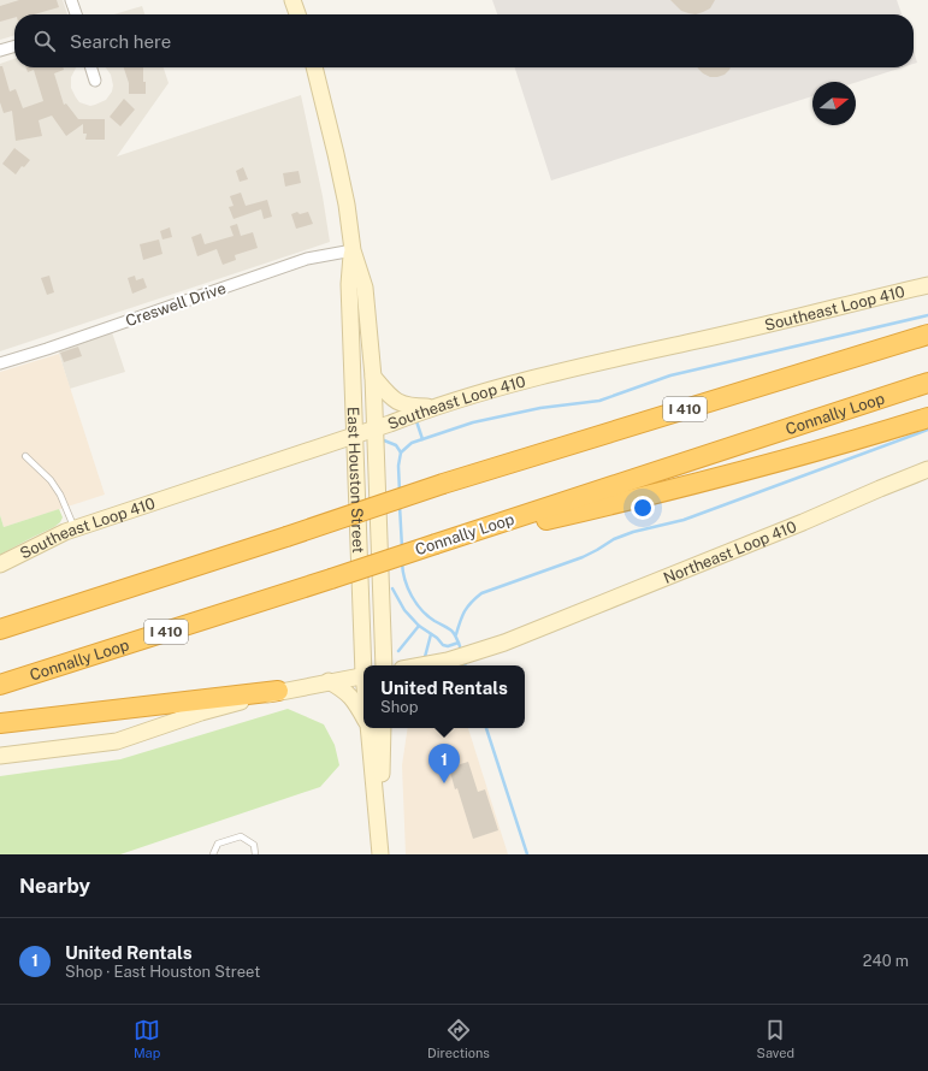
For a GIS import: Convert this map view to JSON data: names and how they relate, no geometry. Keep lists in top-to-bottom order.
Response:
{
  "streets": {
    "highway": ["I 410", "Connally Loop"],
    "main road": ["Southeast Loop 410", "East Houston Street", "Northeast Loop 410"],
    "street": ["Creswell Drive"]
  },
  "crossings": [
    ["Creswell Drive", "East Houston Street"],
    ["Southeast Loop 410", "East Houston Street"]
  ],
  "north": "right",
  "page": {
    "search": "Search here",
    "popup": ["United Rentals", "Shop"],
    "pins": "1",
    "heading": "Nearby",
    "list": [
      {
        "mark": "1",
        "name": "United Rentals",
        "note": "Shop · East Houston Street",
        "value": "240 m"
      }
    ],
    "nav": ["Map", "Directions", "Saved"]
  }
}
